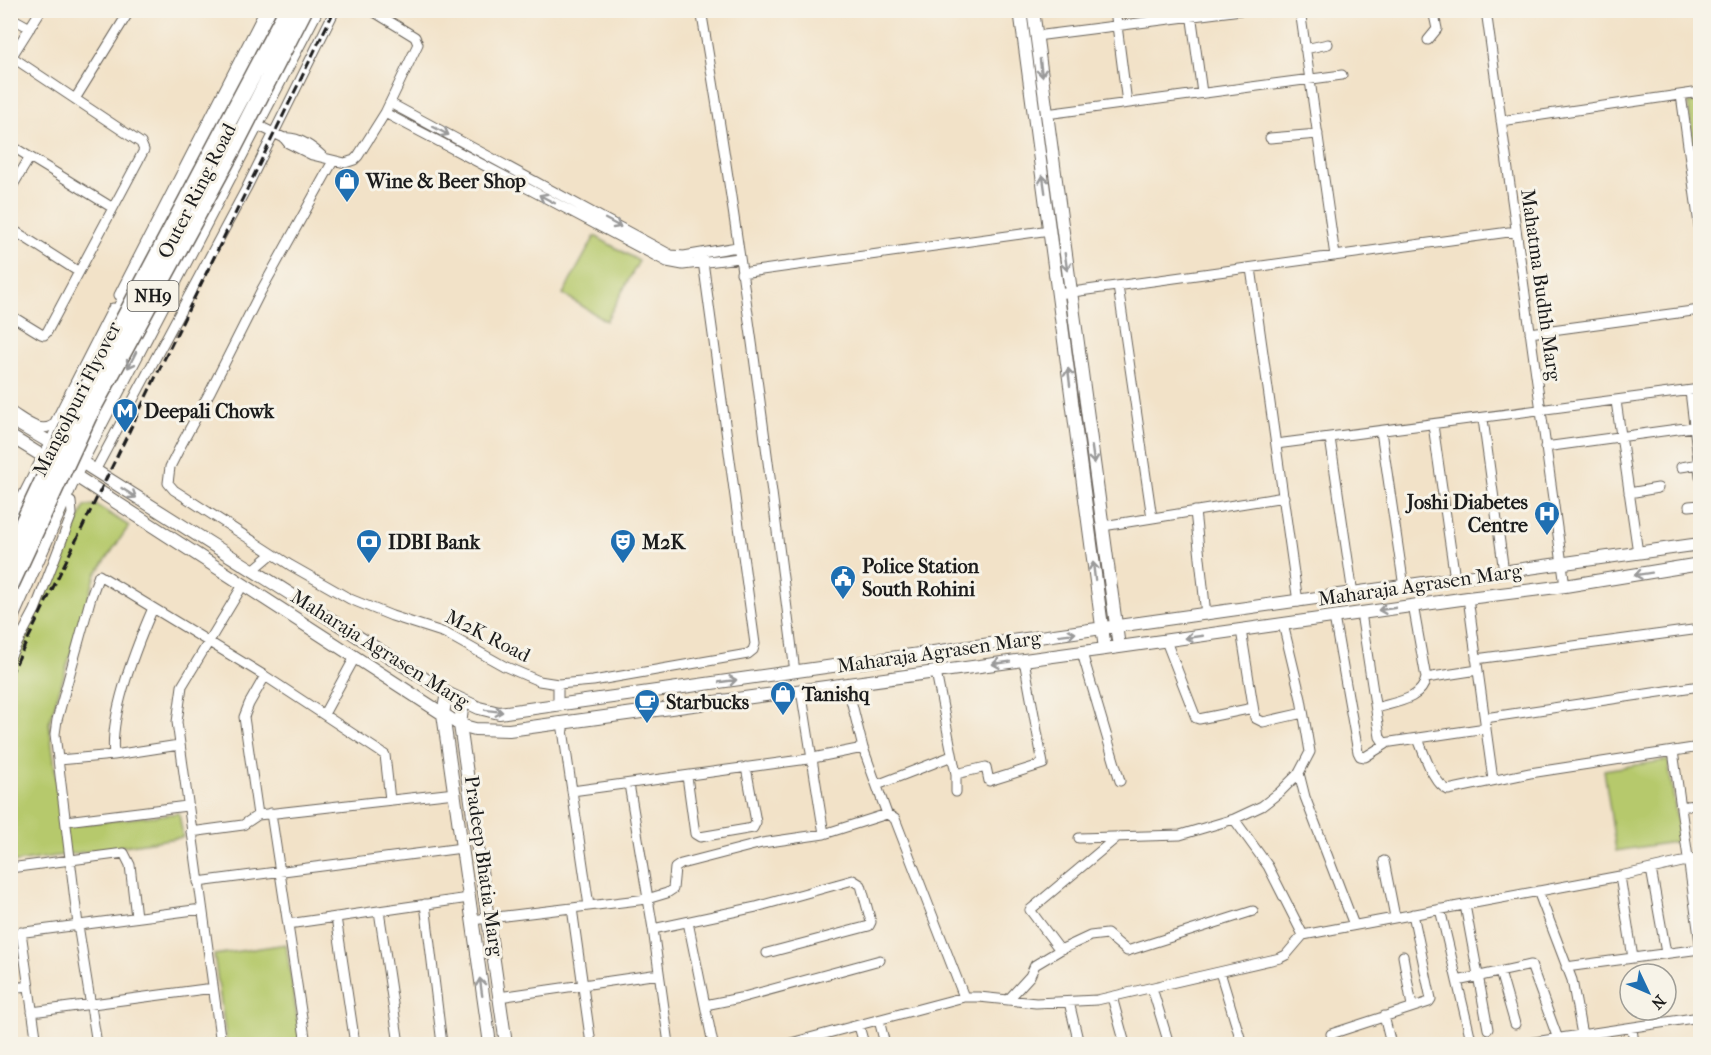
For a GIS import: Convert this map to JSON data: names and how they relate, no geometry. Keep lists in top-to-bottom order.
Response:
{
  "streets": {
    "highway": ["NH9", "Mangolpuri Flyover"],
    "main road": ["Outer Ring Road"],
    "street": [
      "Mahatma Budhh Marg",
      "Maharaja Agrasen Marg",
      "M2K Road",
      "Pradeep Bhatia Marg"
    ]
  },
  "crossings": [
    ["Outer Ring Road", "Maharaja Agrasen Marg"],
    ["Mahatma Budhh Marg", "Maharaja Agrasen Marg"],
    ["Maharaja Agrasen Marg", "Pradeep Bhatia Marg"]
  ],
  "places": {
    "shop": ["Wine & Beer Shop", "Tanishq"],
    "metro station": ["Deepali Chowk"],
    "hospital": ["Joshi Diabetes Centre"],
    "bank": ["IDBI Bank"],
    "theatre": ["M2K"],
    "public building": ["Police Station South Rohini"],
    "cafe": ["Starbucks"]
  },
  "north": "bottom right"
}
